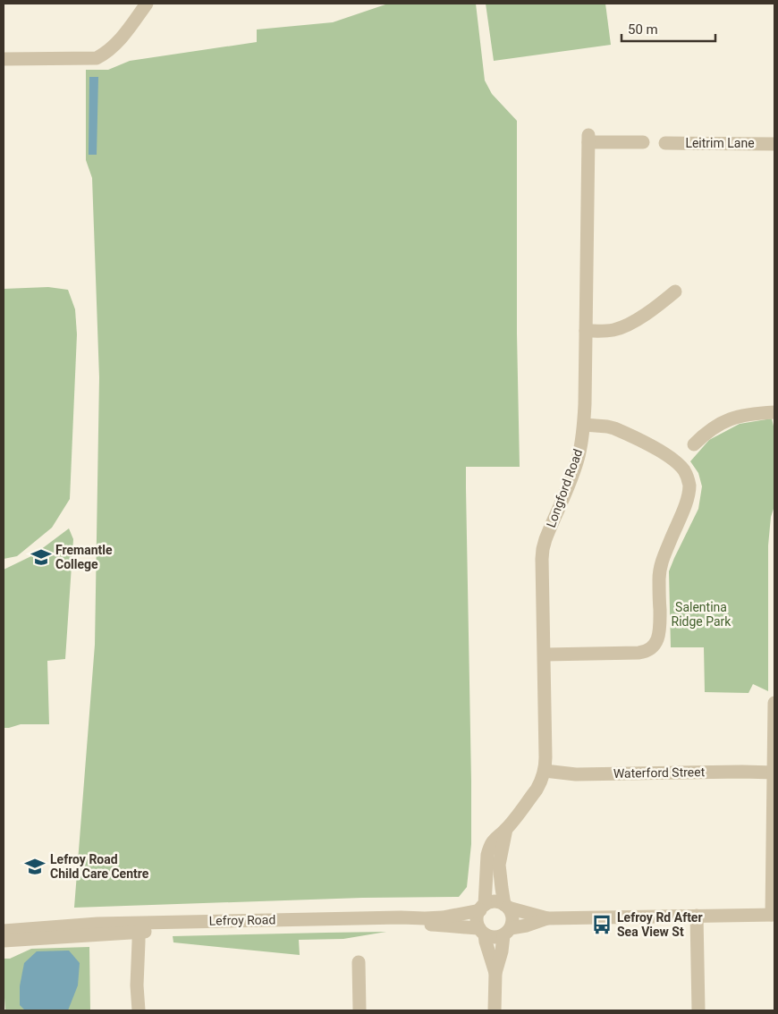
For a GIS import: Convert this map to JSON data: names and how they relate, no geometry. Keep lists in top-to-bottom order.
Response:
{
  "streets": {
    "street": [
      "Leitrim Lane",
      "Longford Road",
      "Waterford Street",
      "Lefroy Road"
    ]
  },
  "crossings": [
    ["Longford Road", "Waterford Street"],
    ["Longford Road", "Lefroy Road"]
  ],
  "parks": ["Salentina Ridge Park"],
  "places": {
    "school or university": ["Fremantle College", "Lefroy Road Child Care Centre"],
    "bus stop": ["Lefroy Rd After Sea View St"]
  },
  "scale_bar": "50 m"
}
